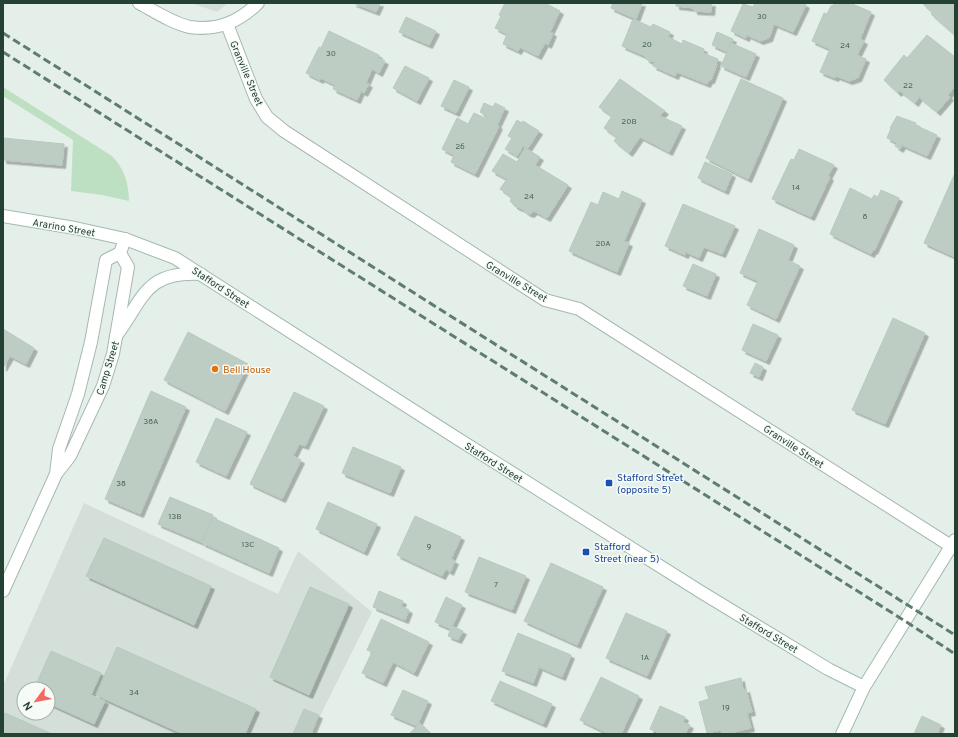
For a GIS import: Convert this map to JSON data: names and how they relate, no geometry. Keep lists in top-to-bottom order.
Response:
{
  "streets": {
    "street": [
      "Granville Street",
      "Ararino Street",
      "Stafford Street",
      "Camp Street"
    ]
  },
  "crossings": [
    ["Ararino Street", "Stafford Street"]
  ],
  "places": {
    "other": ["Bell House"],
    "transit": ["Stafford Street (opposite 5)", "Stafford Street (near 5)"]
  },
  "house_numbers": [
    "30",
    "20",
    "24",
    "30",
    "22",
    "20B",
    "26",
    "14",
    "24",
    "8",
    "20A",
    "38A",
    "38",
    "13B",
    "13C",
    "9",
    "7",
    "1A",
    "34",
    "19"
  ],
  "north": "bottom left"
}
